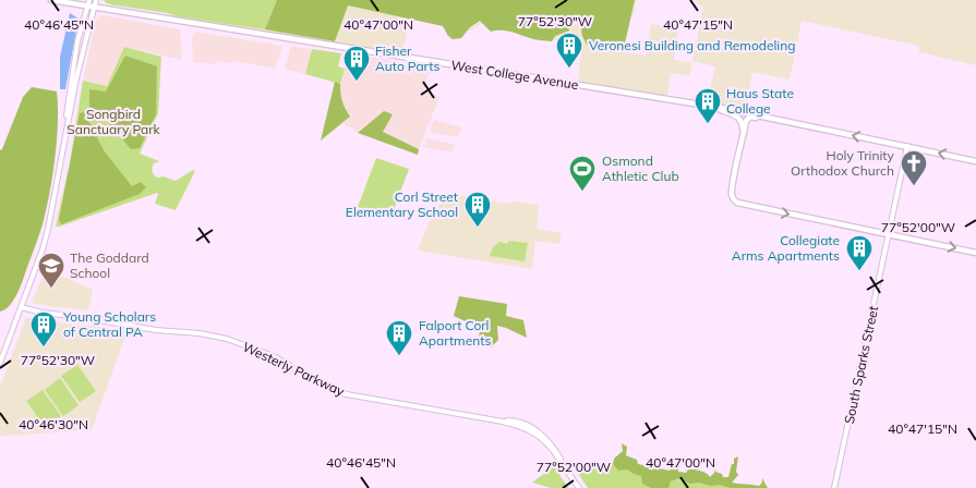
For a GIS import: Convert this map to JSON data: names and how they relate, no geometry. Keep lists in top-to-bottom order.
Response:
{
  "streets": {
    "main road": ["West College Avenue", "South Sparks Street", "Westerly Parkway"]
  },
  "crossings": [
    ["West College Avenue", "South Sparks Street"]
  ],
  "parks": ["Songbird Sanctuary Park"],
  "places": {
    "building": [
      "Veronesi Building and Remodeling",
      "Fisher Auto Parts",
      "Haus State College",
      "Corl Street Elementary School",
      "Collegiate Arms Apartments",
      "Young Scholars of Central PA",
      "Falport Corl Apartments"
    ],
    "church": ["Holy Trinity Orthodox Church"],
    "sports": ["Osmond Athletic Club"],
    "school or university": ["The Goddard School"]
  },
  "coordinates": [
    "77°52'30\"W",
    "40°46'45\"N",
    "40°47'00\"N",
    "40°47'15\"N",
    "77°52'00\"W",
    "40°46'30\"N"
  ]
}
